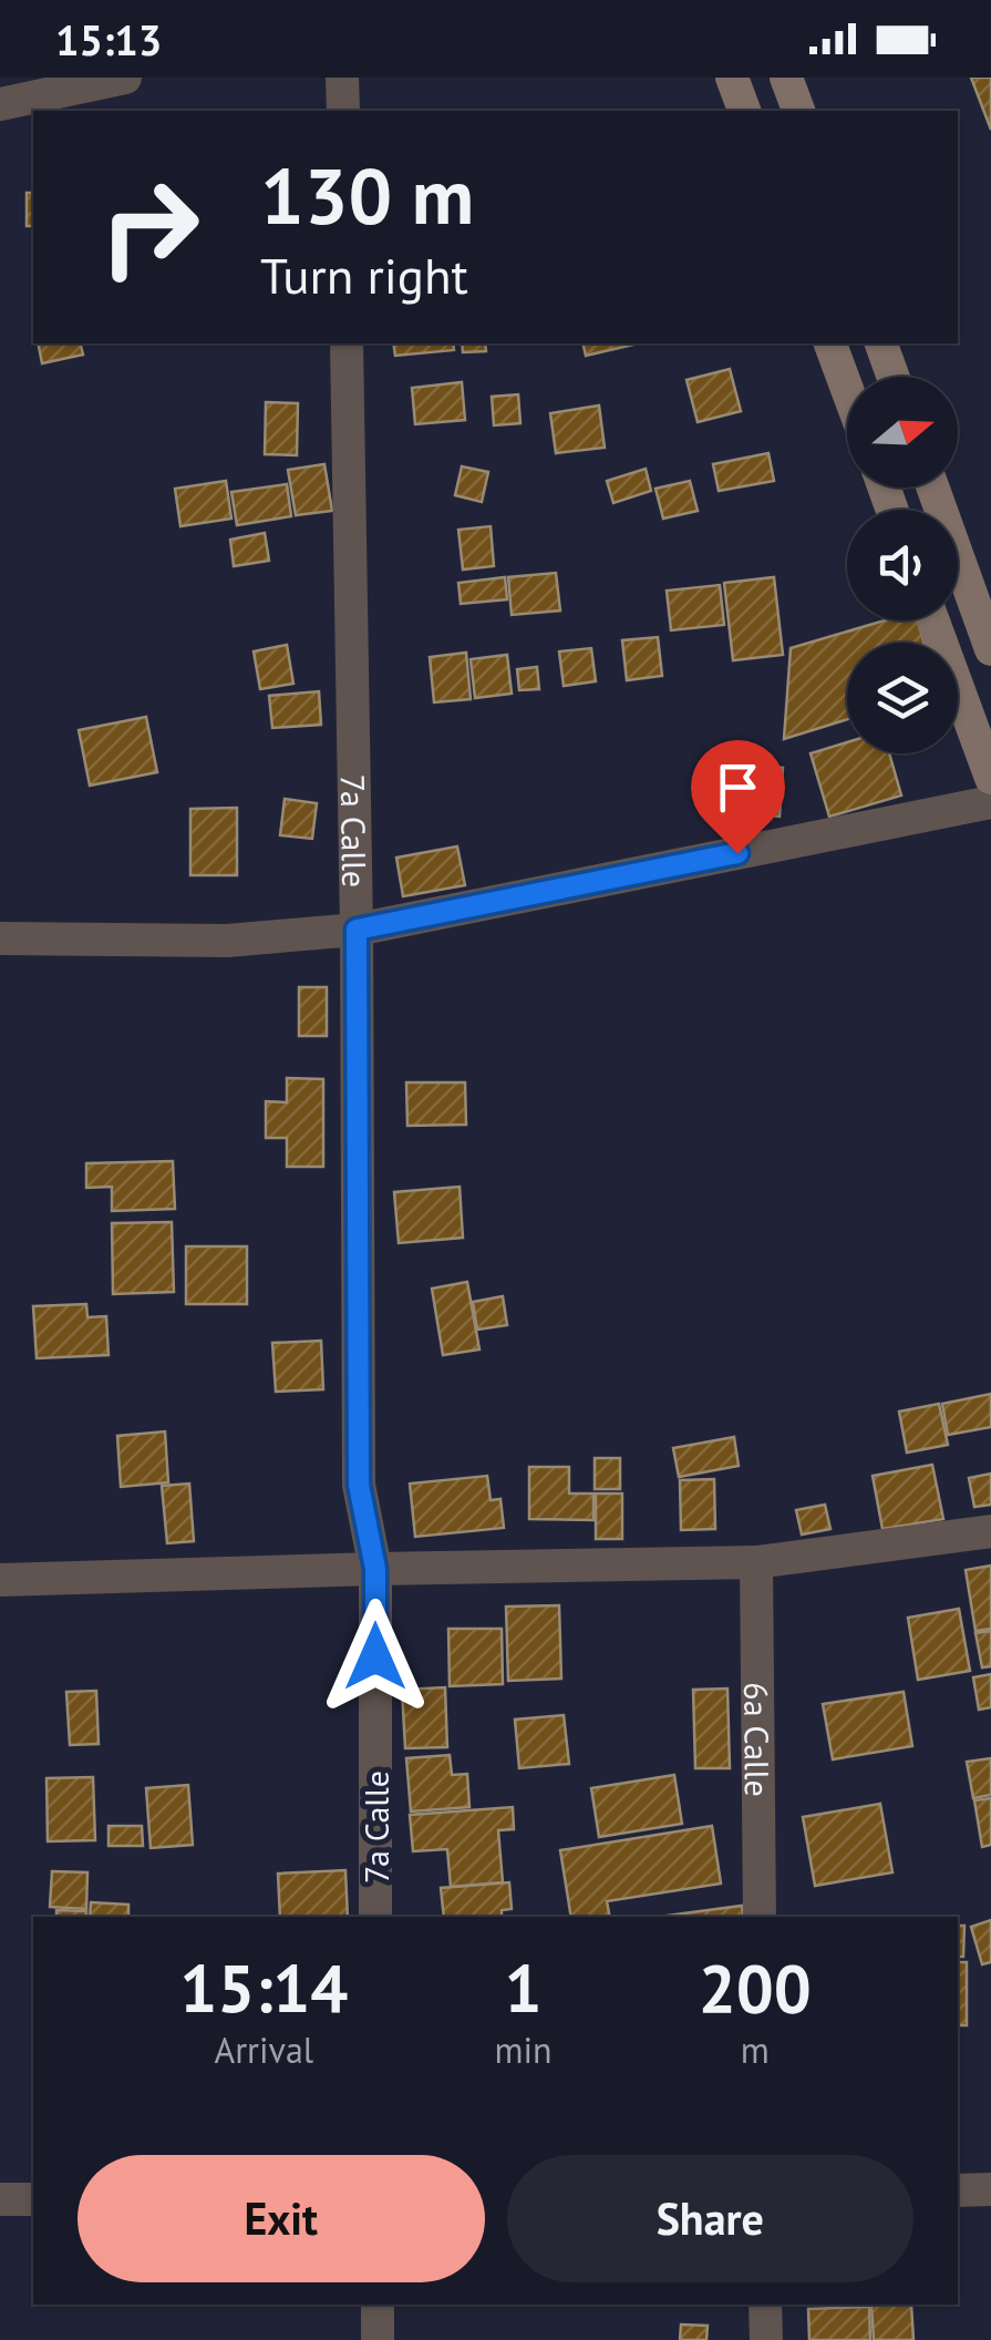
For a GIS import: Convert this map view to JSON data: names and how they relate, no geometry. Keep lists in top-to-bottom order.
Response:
{
  "streets": {
    "street": ["7a Calle", "6a Calle"]
  },
  "north": "right",
  "page": {
    "status": "15:13",
    "turn": ["130 m", "Turn right"],
    "eta": [
      "15:14",
      "Arrival",
      "1",
      "min",
      "200",
      "m"
    ],
    "buttons": ["Exit", "Share"]
  }
}
